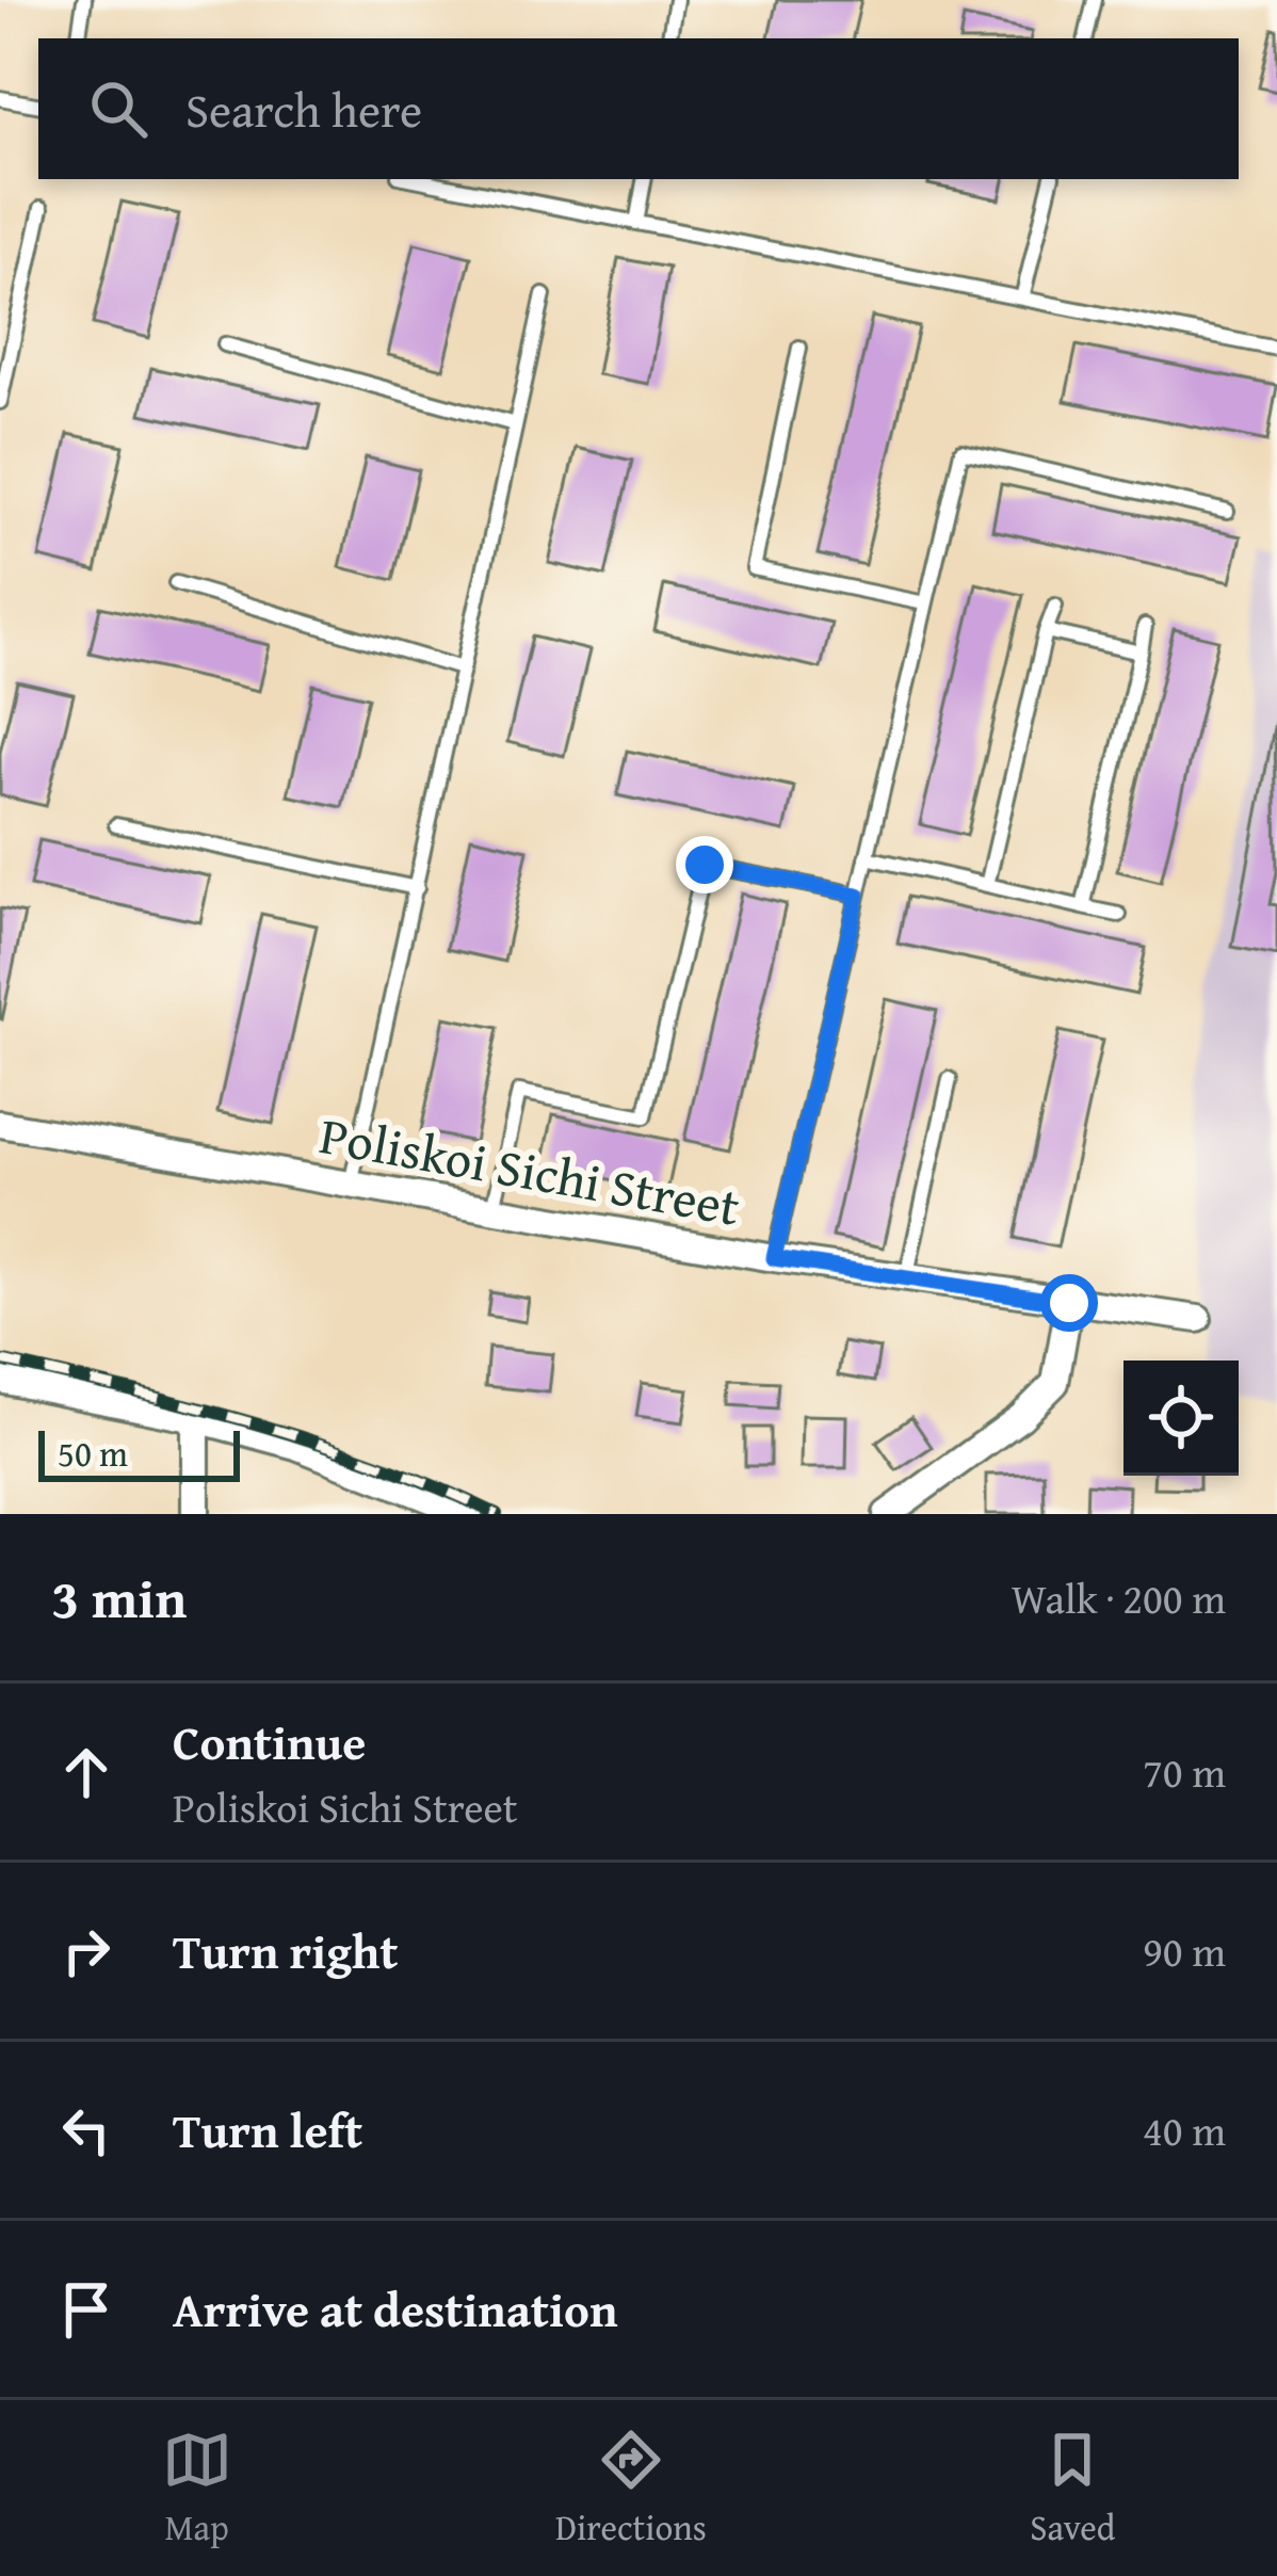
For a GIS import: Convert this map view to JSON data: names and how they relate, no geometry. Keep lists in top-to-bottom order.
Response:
{
  "streets": {
    "street": ["Poliskoi Sichi Street"]
  },
  "scale_bar": "50 m",
  "page": {
    "search": "Search here",
    "scale": "50 m",
    "heading": ["3 min", "Walk · 200 m"],
    "list": [
      ["Continue", "Poliskoi Sichi Street", "70 m"],
      ["Turn right", "90 m"],
      ["Turn left", "40 m"],
      "Arrive at destination"
    ],
    "nav": ["Map", "Directions", "Saved"]
  }
}
